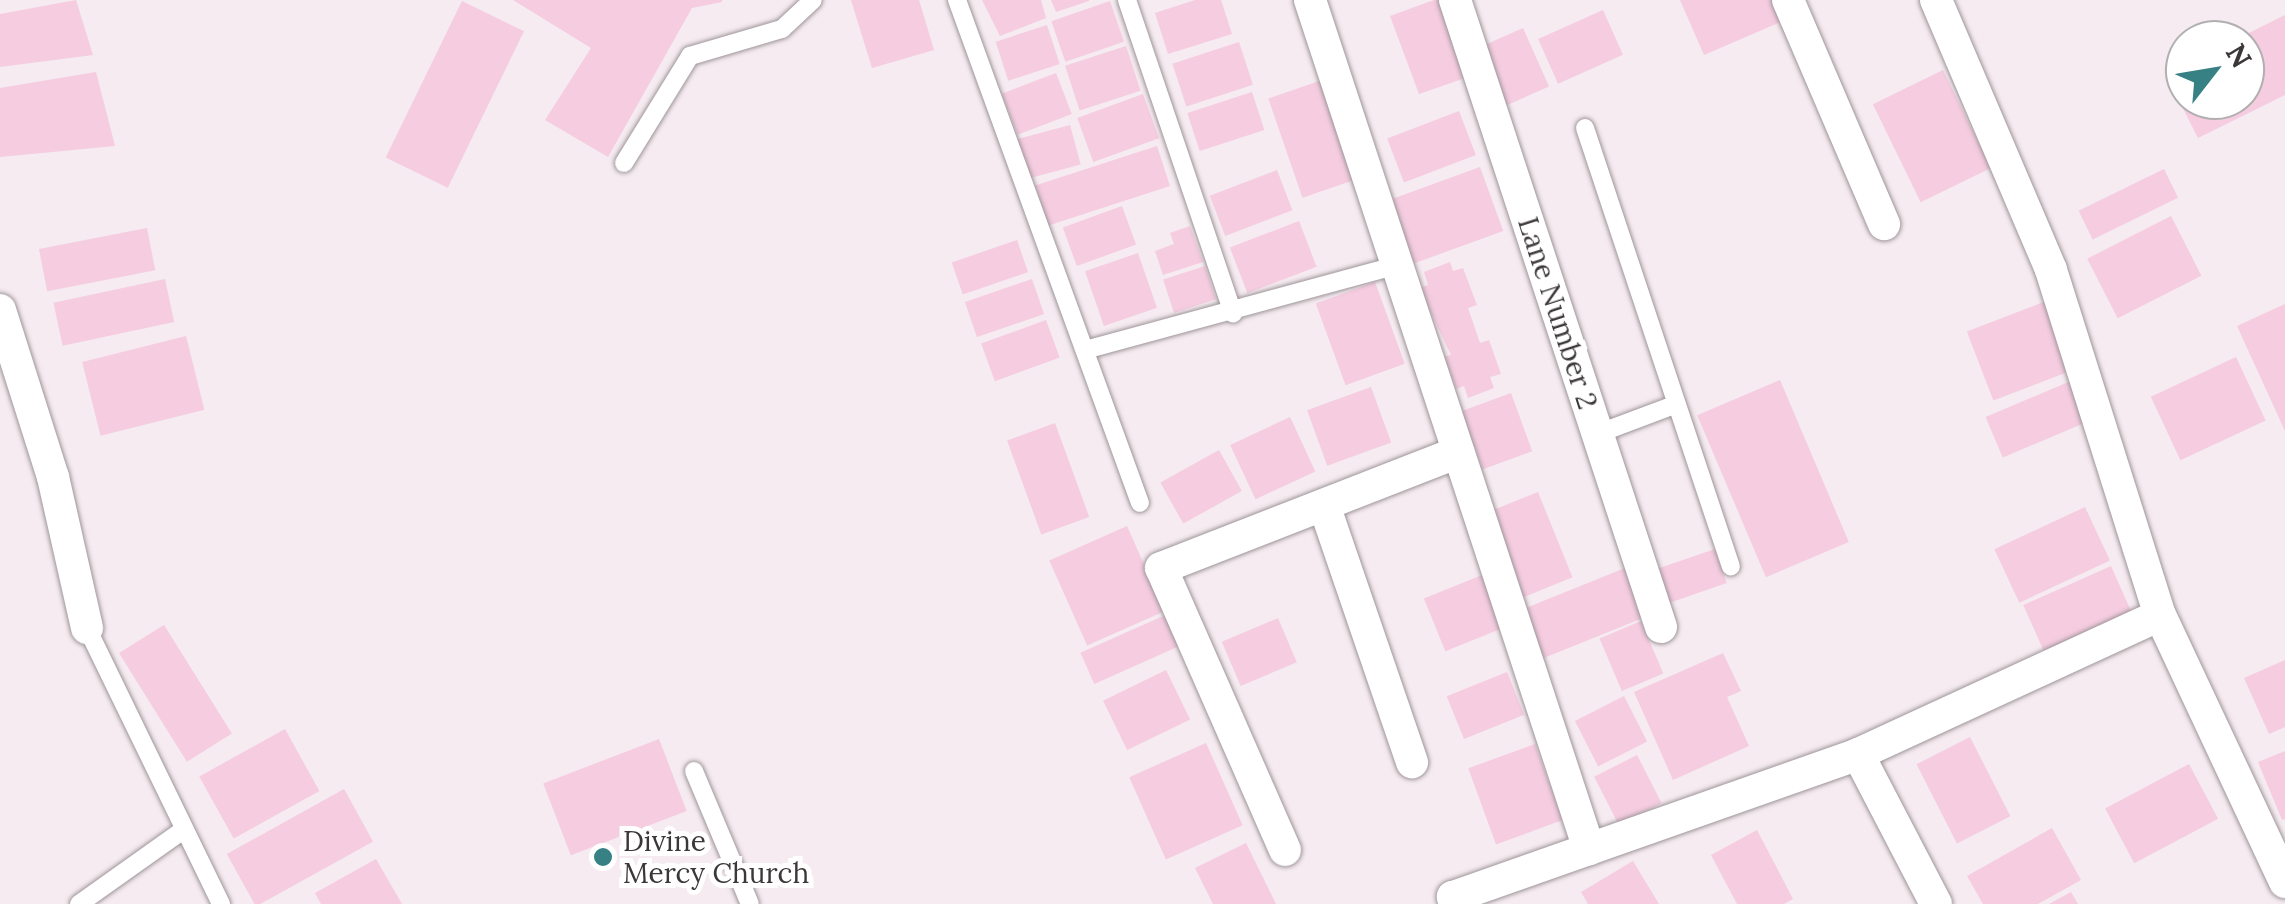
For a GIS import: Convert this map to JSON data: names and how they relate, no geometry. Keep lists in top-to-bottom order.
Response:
{
  "streets": {
    "street": ["Lane Number 2"]
  },
  "places": ["Divine Mercy Church"],
  "north": "top right"
}
